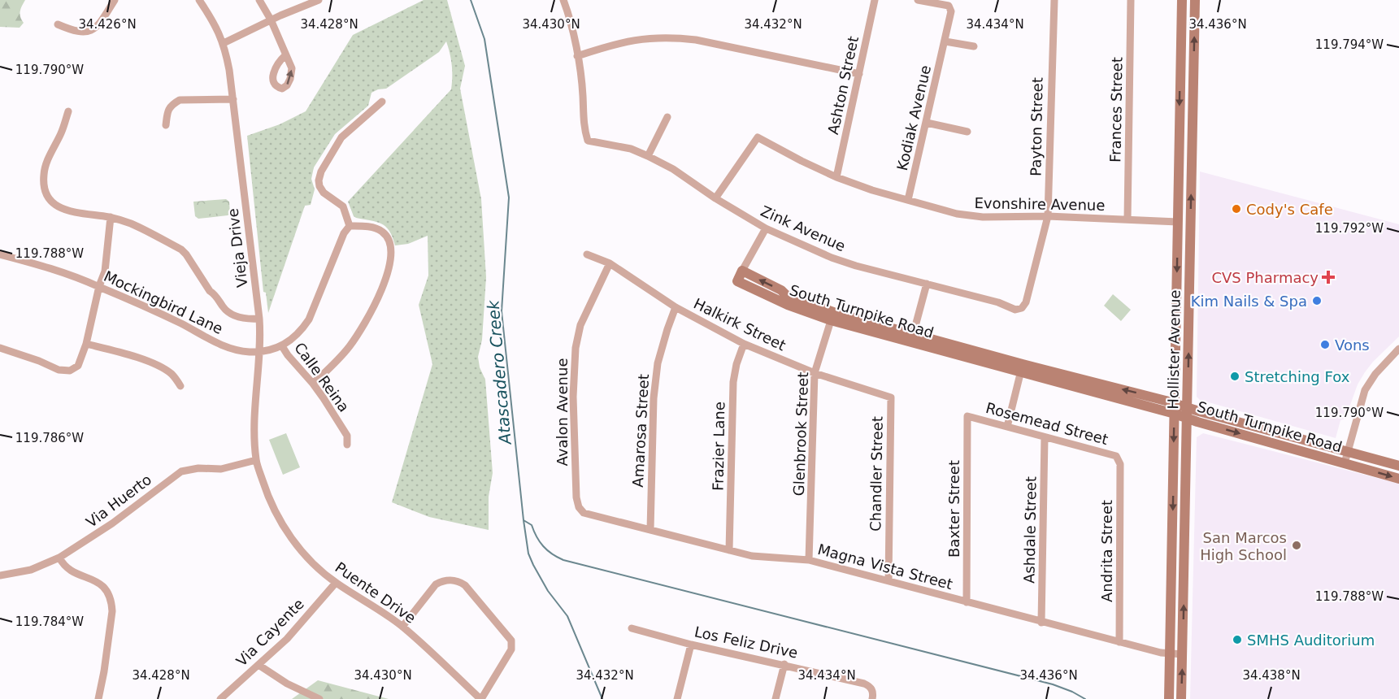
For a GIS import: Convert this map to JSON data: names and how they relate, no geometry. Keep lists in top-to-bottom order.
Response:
{
  "streets": {
    "main road": ["South Turnpike Road", "Hollister Avenue"],
    "street": [
      "Ashton Street",
      "Frances Street",
      "Kodiak Avenue",
      "Payton Street",
      "Evonshire Avenue",
      "Zink Avenue",
      "Vieja Drive",
      "Mockingbird Lane",
      "Halkirk Street",
      "Calle Reina",
      "Avalon Avenue",
      "Rosemead Street",
      "Amarosa Street",
      "Glenbrook Street",
      "Frazier Lane",
      "Chandler Street",
      "Via Huerto",
      "Baxter Street",
      "Ashdale Street",
      "Andrita Street",
      "Magna Vista Street",
      "Puente Drive",
      "Via Cayente",
      "Los Feliz Drive"
    ]
  },
  "crossings": [
    ["Ashton Street", "Evonshire Avenue"],
    ["Frances Street", "Evonshire Avenue"],
    ["Kodiak Avenue", "Evonshire Avenue"],
    ["Payton Street", "Evonshire Avenue"],
    ["Payton Street", "Zink Avenue"],
    ["Evonshire Avenue", "Zink Avenue"],
    ["Evonshire Avenue", "Hollister Avenue"],
    ["Vieja Drive", "Mockingbird Lane"],
    ["Vieja Drive", "Calle Reina"],
    ["Vieja Drive", "Via Huerto"],
    ["Vieja Drive", "Puente Drive"],
    ["Mockingbird Lane", "Calle Reina"],
    ["South Turnpike Road", "Hollister Avenue"],
    ["South Turnpike Road", "Glenbrook Street"],
    ["Halkirk Street", "Avalon Avenue"],
    ["Halkirk Street", "Amarosa Street"],
    ["Halkirk Street", "Glenbrook Street"],
    ["Halkirk Street", "Frazier Lane"],
    ["Halkirk Street", "Chandler Street"],
    ["Hollister Avenue", "Magna Vista Street"],
    ["Avalon Avenue", "Magna Vista Street"],
    ["Rosemead Street", "Baxter Street"],
    ["Rosemead Street", "Ashdale Street"],
    ["Rosemead Street", "Andrita Street"],
    ["Amarosa Street", "Magna Vista Street"],
    ["Glenbrook Street", "Magna Vista Street"],
    ["Frazier Lane", "Magna Vista Street"],
    ["Chandler Street", "Magna Vista Street"],
    ["Baxter Street", "Magna Vista Street"],
    ["Ashdale Street", "Magna Vista Street"],
    ["Andrita Street", "Magna Vista Street"],
    ["Puente Drive", "Via Cayente"]
  ],
  "water": ["Atascadero Creek"],
  "places": {
    "other": [
      "Cody's Cafe",
      "Kim Nails & Spa",
      "Vons",
      "Stretching Fox",
      "San Marcos High School",
      "SMHS Auditorium"
    ],
    "health": ["CVS Pharmacy"]
  },
  "coordinates": [
    "34.426°N",
    "34.428°N",
    "34.430°N",
    "34.432°N",
    "34.434°N",
    "34.436°N",
    "119.794°W",
    "119.790°W",
    "119.792°W",
    "119.788°W",
    "119.786°W",
    "119.784°W",
    "34.438°N"
  ]
}
